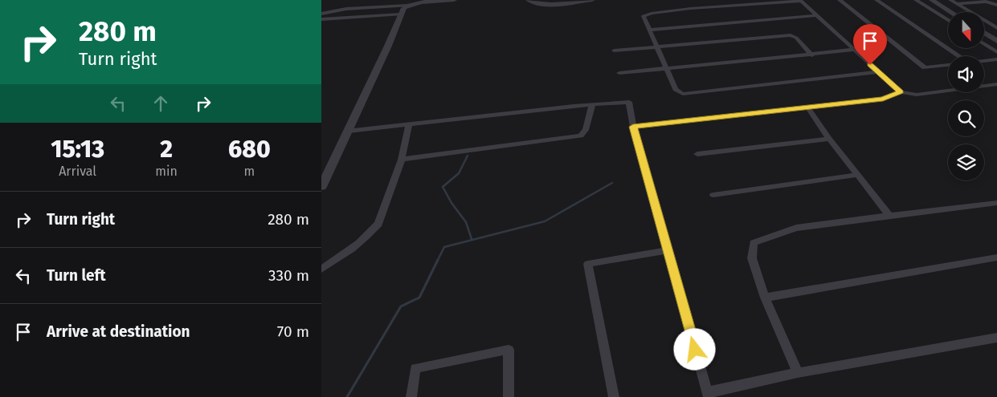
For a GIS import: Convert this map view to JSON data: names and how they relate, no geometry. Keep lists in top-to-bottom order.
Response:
{
  "north": "bottom",
  "page": {
    "turn": ["280 m", "Turn right"],
    "eta": [
      "15:13",
      "Arrival",
      "2",
      "min",
      "680",
      "m"
    ],
    "list": [
      {
        "name": "Turn right",
        "value": "280 m"
      },
      {
        "name": "Turn left",
        "value": "330 m"
      },
      {
        "name": "Arrive at destination",
        "value": "70 m"
      }
    ]
  }
}
